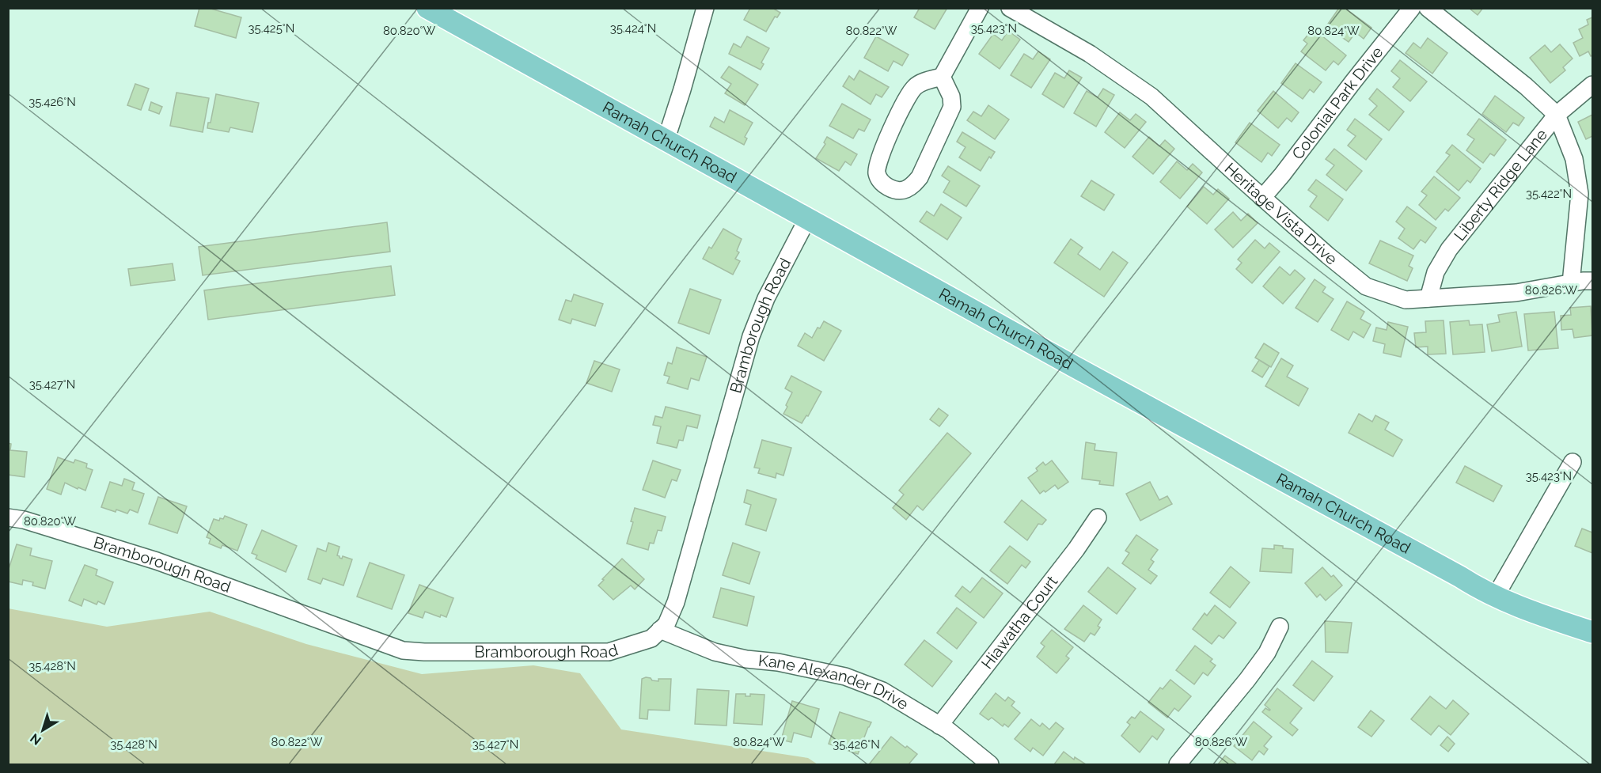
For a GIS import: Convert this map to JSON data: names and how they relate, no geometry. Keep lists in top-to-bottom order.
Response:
{
  "streets": {
    "main road": ["Ramah Church Road"],
    "street": [
      "Colonial Park Drive",
      "Liberty Ridge Lane",
      "Heritage Vista Drive",
      "Bramborough Road",
      "Hiawatha Court",
      "Kane Alexander Drive"
    ]
  },
  "crossings": [
    ["Colonial Park Drive", "Heritage Vista Drive"],
    ["Ramah Church Road", "Bramborough Road"],
    ["Liberty Ridge Lane", "Heritage Vista Drive"],
    ["Bramborough Road", "Kane Alexander Drive"],
    ["Hiawatha Court", "Kane Alexander Drive"]
  ],
  "north": "bottom left",
  "coordinates": [
    "35.425°N",
    "35.424°N",
    "35.423°N",
    "80.824°W",
    "80.820°W",
    "80.822°W",
    "35.426°N",
    "35.422°N",
    "80.826°W",
    "35.427°N",
    "35.428°N"
  ]
}
